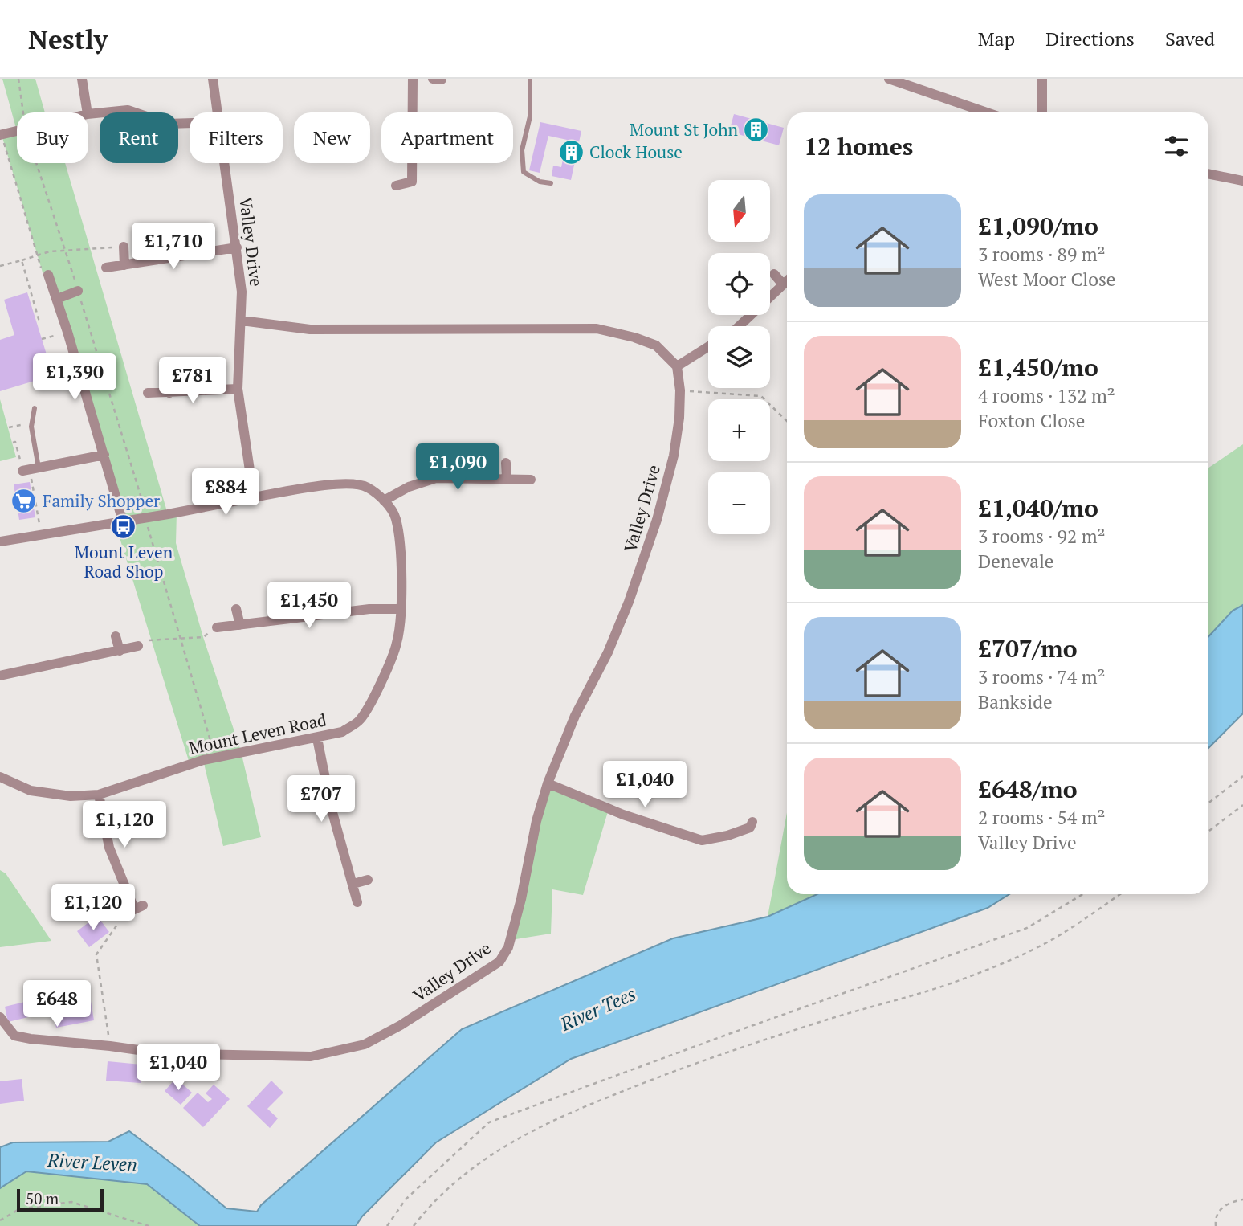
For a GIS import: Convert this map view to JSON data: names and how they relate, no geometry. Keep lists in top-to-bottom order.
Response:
{
  "streets": {
    "street": ["Valley Drive", "Mount Leven Road"]
  },
  "water": ["River Tees", "River Leven"],
  "places": {
    "building": ["Mount St John", "Clock House"],
    "supermarket": ["Family Shopper"],
    "bus stop": ["Mount Leven Road Shop"]
  },
  "scale_bar": "50 m",
  "north": "bottom",
  "page": {
    "header": "Nestly",
    "nav": ["Map", "Directions", "Saved"],
    "chip": [
      "Buy",
      "Rent",
      "Filters",
      "New",
      "Apartment"
    ],
    "heading": "12 homes",
    "map_buttons": ["+", "−"],
    "list": [
      {
        "name": "£1,090/mo",
        "note": "3 rooms · 89 m² · West Moor Close"
      },
      {
        "name": "£1,450/mo",
        "note": "4 rooms · 132 m² · Foxton Close"
      },
      {
        "name": "£1,040/mo",
        "note": "3 rooms · 92 m² · Denevale"
      },
      {
        "name": "£707/mo",
        "note": "3 rooms · 74 m² · Bankside"
      },
      {
        "name": "£648/mo",
        "note": "2 rooms · 54 m² · Valley Drive"
      }
    ],
    "price": [
      "£1,710",
      "£1,390",
      "£781",
      "£1,090",
      "£884",
      "£1,450",
      "£1,040",
      "£707",
      "£1,120",
      "£1,120",
      "£648",
      "£1,040"
    ],
    "scale": "50 m"
  }
}
